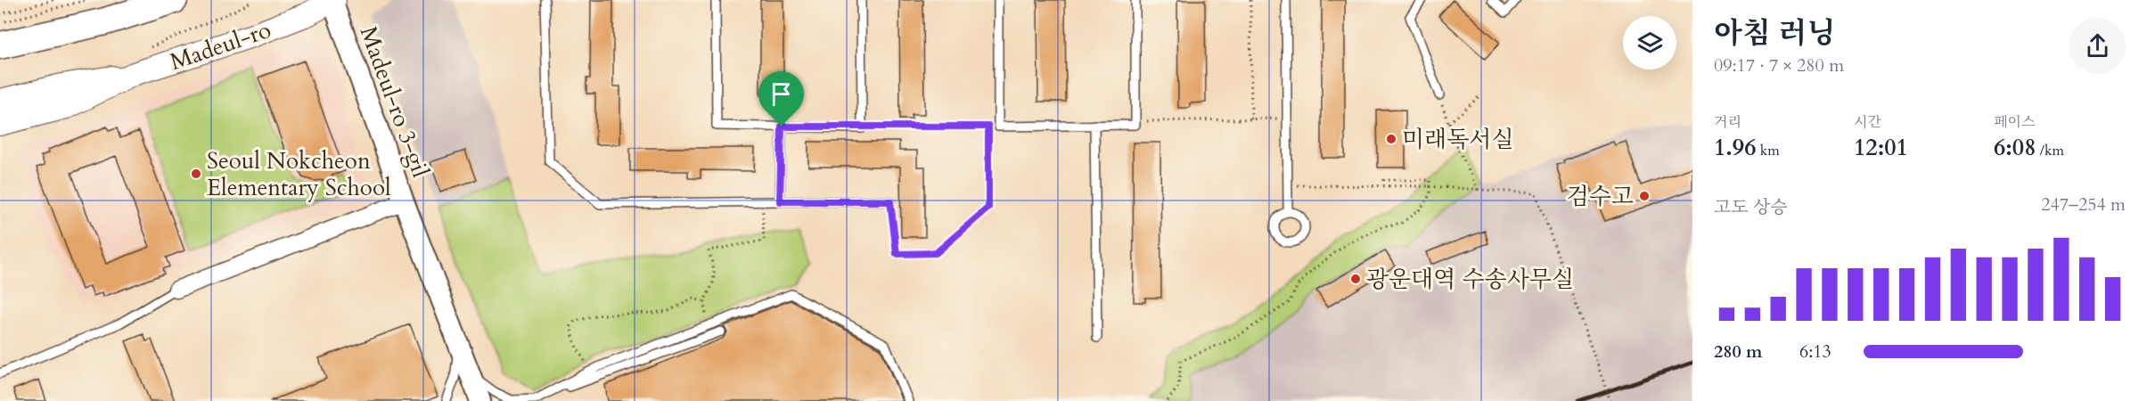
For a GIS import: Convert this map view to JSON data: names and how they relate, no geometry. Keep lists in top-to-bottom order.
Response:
{
  "streets": {
    "main road": ["Madeul-ro"],
    "street": ["Madeul-ro 3-gil"]
  },
  "crossings": [
    ["Madeul-ro", "Madeul-ro 3-gil"]
  ],
  "places": [
    "미래독서실",
    "Seoul Nokcheon Elementary School",
    "검수고",
    "광운대역 수송사무실"
  ],
  "page": {
    "heading": ["아침 러닝", "09:17 · 7 × 280 m"],
    "stats": [
      ["거리", "1.96 km"],
      ["시간", "12:01"],
      ["페이스", "6:08 /km"]
    ],
    "chart": ["고도 상승", "247–254 m"],
    "list": [
      {
        "name": "280 m",
        "note": "6:13"
      }
    ]
  }
}
